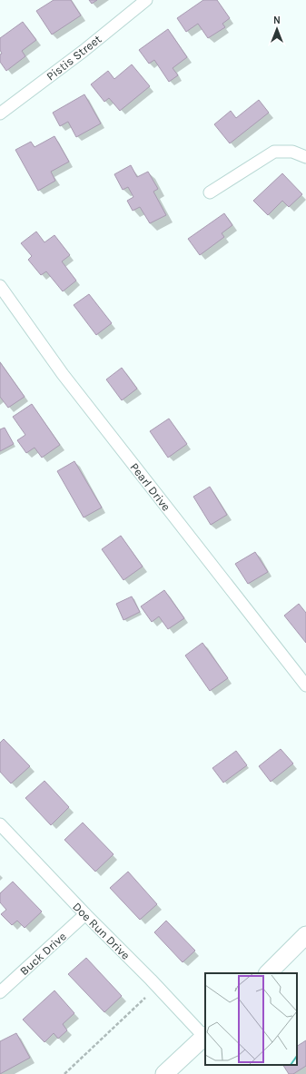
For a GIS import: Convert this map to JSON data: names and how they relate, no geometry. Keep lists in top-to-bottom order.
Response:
{
  "streets": {
    "street": [
      "Pistis Street",
      "Pearl Drive",
      "Doe Run Drive",
      "Buck Drive"
    ]
  },
  "crossings": [
    ["Doe Run Drive", "Buck Drive"]
  ],
  "north": "top"
}
